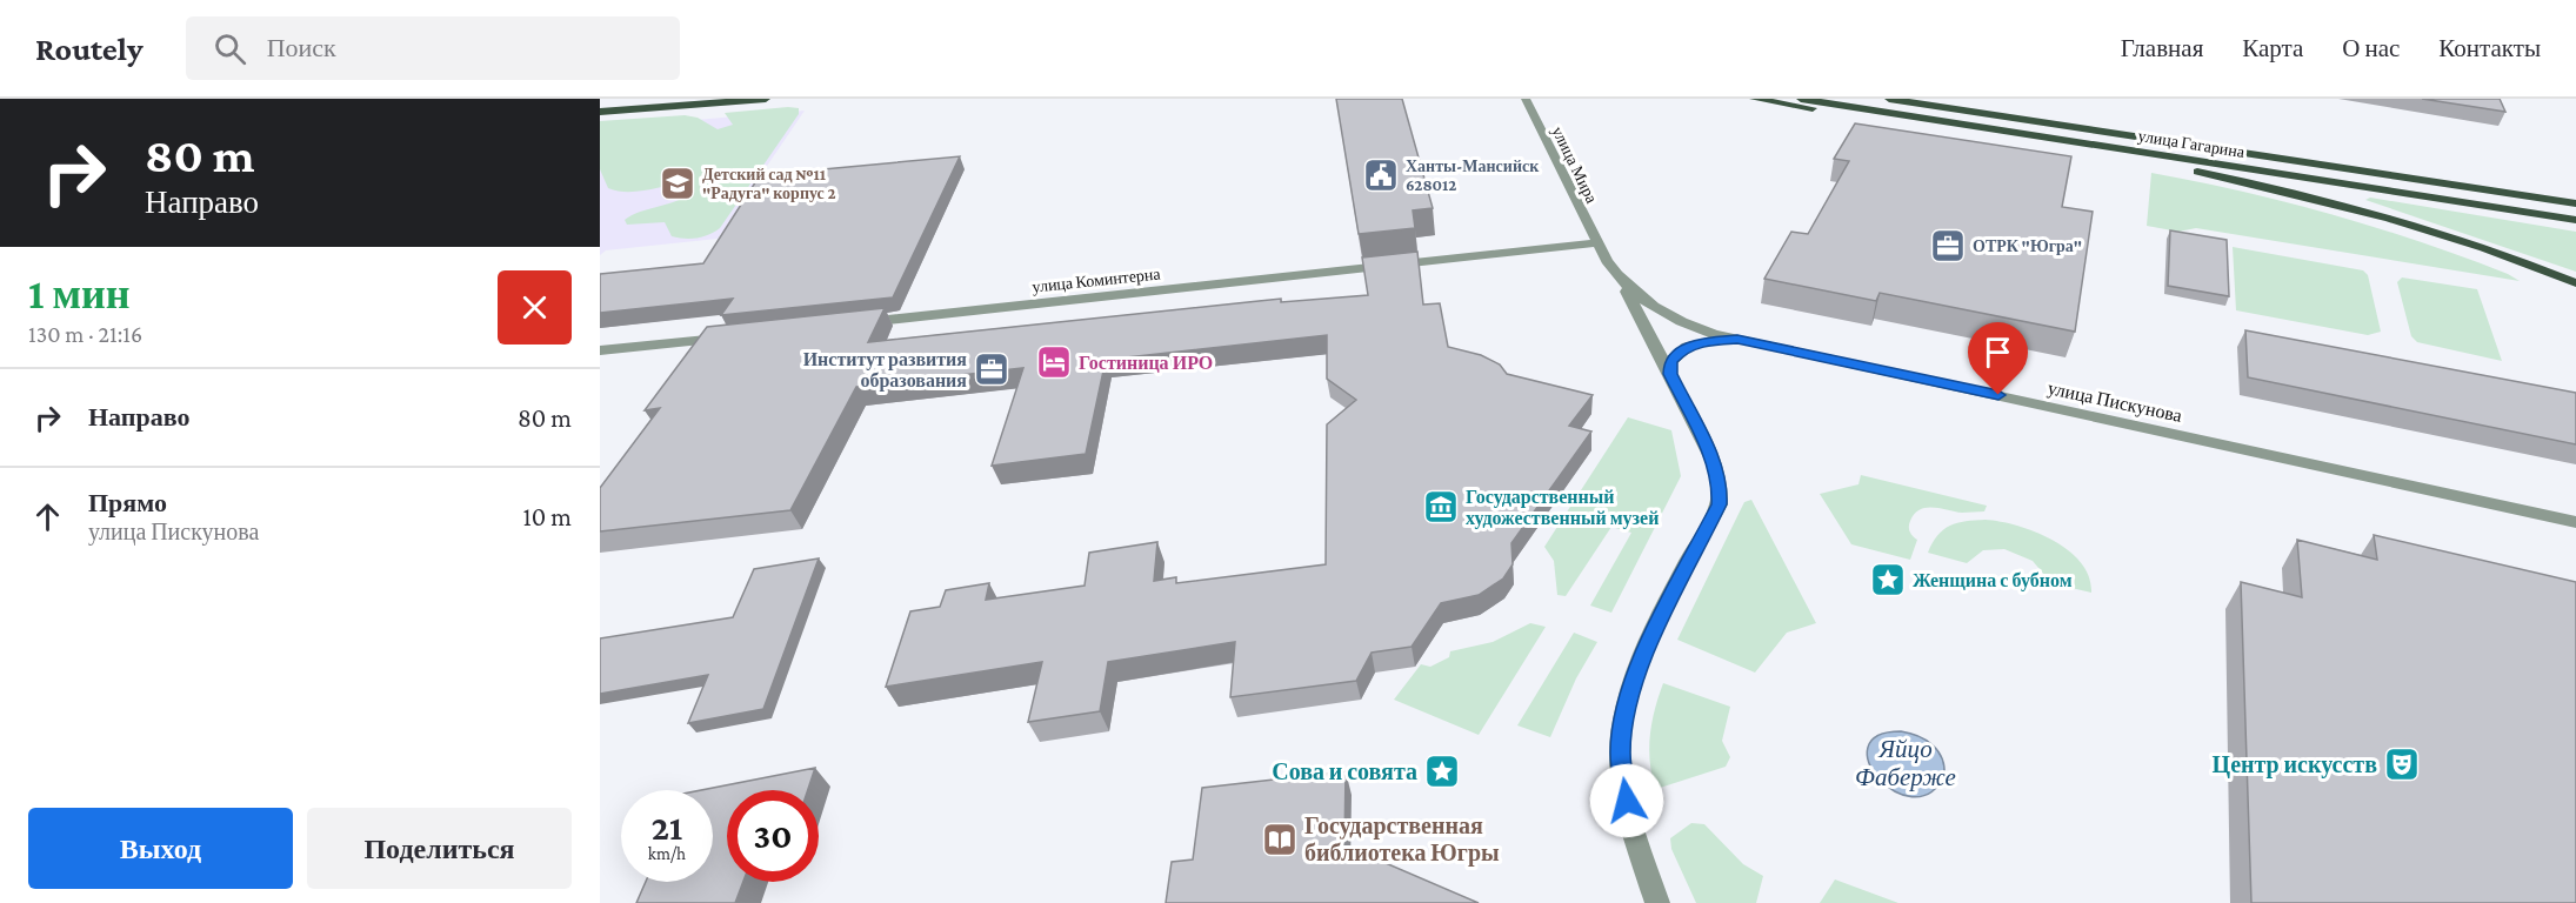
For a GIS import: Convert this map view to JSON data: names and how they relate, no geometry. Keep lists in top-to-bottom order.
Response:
{
  "streets": {
    "main road": ["улица Гагарина"],
    "street": ["улица Мира", "улица Коминтерна", "улица Пискунова"]
  },
  "crossings": [
    ["улица Мира", "улица Коминтерна"],
    ["улица Мира", "улица Пискунова"],
    ["улица Коминтерна", "улица Пискунова"]
  ],
  "water": ["Яйцо Фаберже"],
  "places": {
    "public building": ["Ханты-Мансийск 628012"],
    "school or university": ["Детский сад №11 \"Радуга\" корпус 2"],
    "office": ["ОТРК \"Югра\"", "Институт развития образования"],
    "hotel": ["Гостиница ИРО"],
    "museum": ["Государственный художественный музей"],
    "place": ["Женщина с бубном", "Сова и совята"],
    "theatre": ["Центр искусств"],
    "library": ["Государственная библиотека Югры"]
  },
  "page": {
    "header": "Routely",
    "search": "Поиск",
    "nav": [
      "Главная",
      "Карта",
      "О нас",
      "Контакты"
    ],
    "turn": ["80 m", "Направо"],
    "heading": ["1 мин", "130 m · 21:16"],
    "list": [
      {
        "name": "Направо",
        "value": "80 m"
      },
      {
        "name": "Прямо",
        "note": "улица Пискунова",
        "value": "10 m"
      }
    ],
    "speed": "21 km/h",
    "limit": "30",
    "buttons": ["Выход", "Поделиться"]
  }
}
